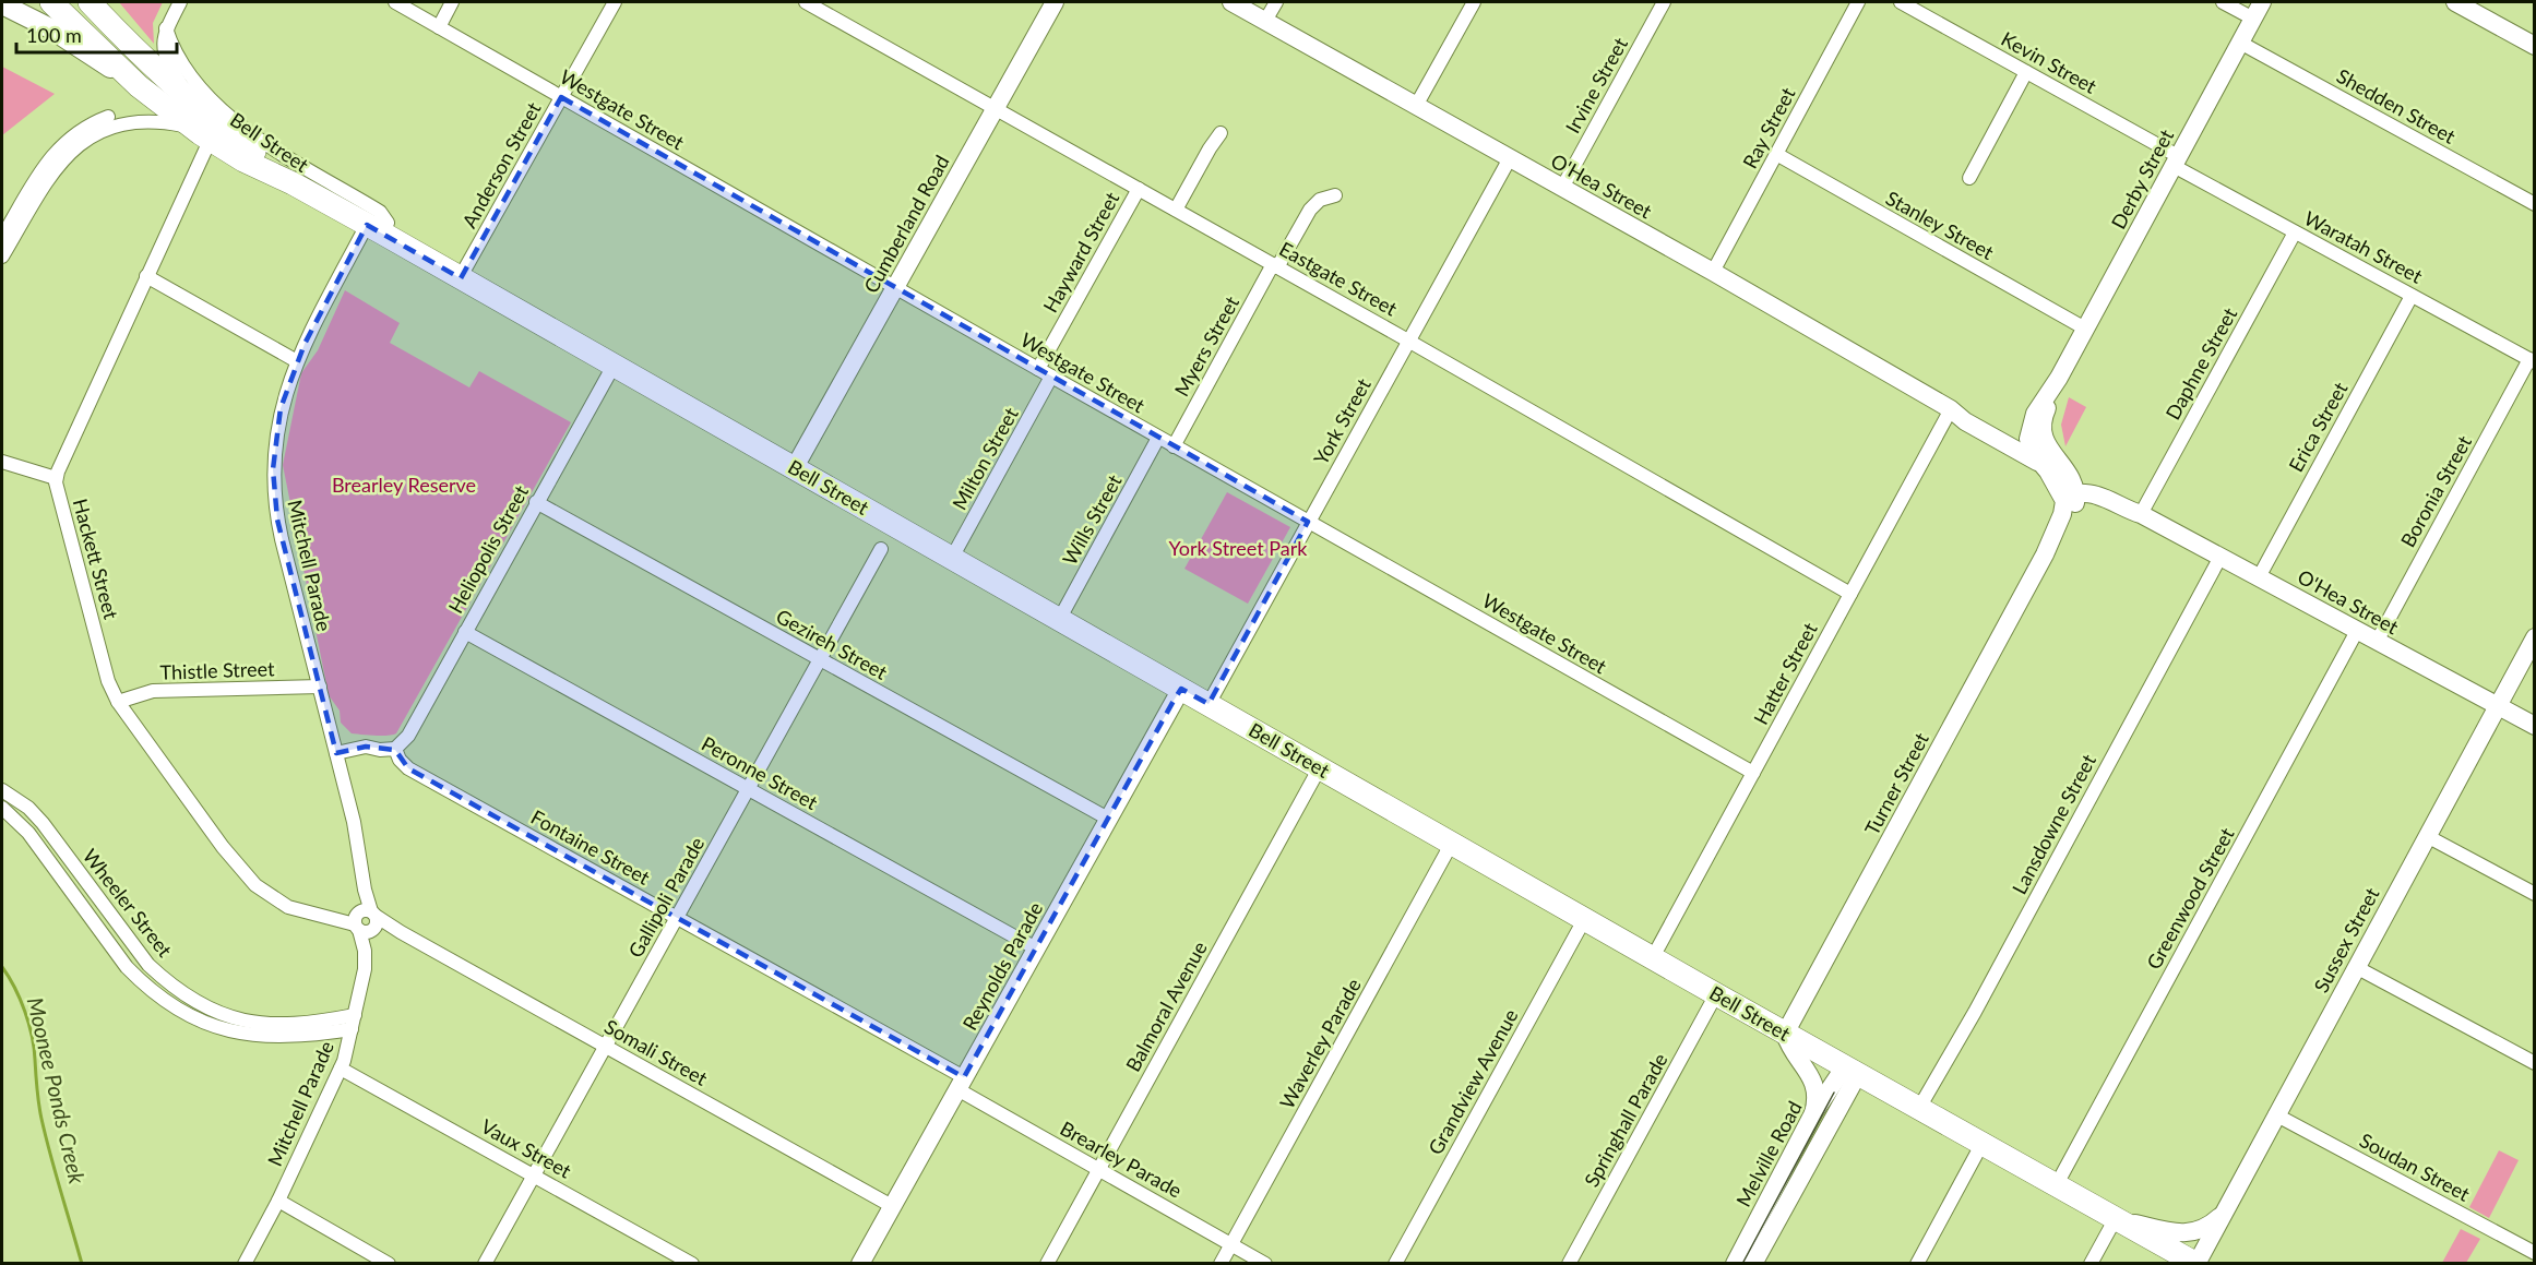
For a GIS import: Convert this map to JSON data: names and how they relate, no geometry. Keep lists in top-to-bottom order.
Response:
{
  "streets": {
    "highway": ["Bell Street"],
    "street": [
      "Kevin Street",
      "Irvine Street",
      "Shedden Street",
      "Westgate Street",
      "Ray Street",
      "Anderson Street",
      "Derby Street",
      "O'Hea Street",
      "Cumberland Road",
      "Stanley Street",
      "Waratah Street",
      "Hayward Street",
      "Eastgate Street",
      "Myers Street",
      "Daphne Street",
      "York Street",
      "Erica Street",
      "Milton Street",
      "Boronia Street",
      "Wills Street",
      "Heliopolis Street",
      "Hackett Street",
      "Mitchell Parade",
      "Gezireh Street",
      "Thistle Street",
      "Hatter Street",
      "Peronne Street",
      "Turner Street",
      "Lansdowne Street",
      "Fontaine Street",
      "Gallipoli Parade",
      "Greenwood Street",
      "Wheeler Street",
      "Sussex Street",
      "Reynolds Parade",
      "Balmoral Avenue",
      "Waverley Parade",
      "Somali Street",
      "Grandview Avenue",
      "Springhall Parade",
      "Vaux Street",
      "Melville Road",
      "Brearley Parade",
      "Soudan Street"
    ]
  },
  "crossings": [
    ["Kevin Street", "Derby Street"],
    ["Kevin Street", "Waratah Street"],
    ["Irvine Street", "O'Hea Street"],
    ["Shedden Street", "Derby Street"],
    ["Westgate Street", "Anderson Street"],
    ["Westgate Street", "Cumberland Road"],
    ["Westgate Street", "Hayward Street"],
    ["Westgate Street", "Myers Street"],
    ["Westgate Street", "York Street"],
    ["Westgate Street", "Milton Street"],
    ["Westgate Street", "Wills Street"],
    ["Westgate Street", "Hatter Street"],
    ["Ray Street", "O'Hea Street"],
    ["Ray Street", "Stanley Street"],
    ["Bell Street", "Anderson Street"],
    ["Bell Street", "Cumberland Road"],
    ["Bell Street", "York Street"],
    ["Bell Street", "Milton Street"],
    ["Bell Street", "Wills Street"],
    ["Bell Street", "Heliopolis Street"],
    ["Bell Street", "Hackett Street"],
    ["Bell Street", "Mitchell Parade"],
    ["Bell Street", "Hatter Street"],
    ["Bell Street", "Turner Street"],
    ["Bell Street", "Lansdowne Street"],
    ["Bell Street", "Greenwood Street"],
    ["Bell Street", "Sussex Street"],
    ["Bell Street", "Reynolds Parade"],
    ["Bell Street", "Balmoral Avenue"],
    ["Bell Street", "Waverley Parade"],
    ["Bell Street", "Grandview Avenue"],
    ["Bell Street", "Springhall Parade"],
    ["Bell Street", "Melville Road"],
    ["Derby Street", "O'Hea Street"],
    ["Derby Street", "Stanley Street"],
    ["Derby Street", "Waratah Street"],
    ["Derby Street", "Turner Street"],
    ["O'Hea Street", "Daphne Street"],
    ["O'Hea Street", "York Street"],
    ["O'Hea Street", "Erica Street"],
    ["O'Hea Street", "Boronia Street"],
    ["O'Hea Street", "Hatter Street"],
    ["O'Hea Street", "Turner Street"],
    ["O'Hea Street", "Lansdowne Street"],
    ["O'Hea Street", "Greenwood Street"],
    ["O'Hea Street", "Sussex Street"],
    ["Cumberland Road", "Eastgate Street"],
    ["Waratah Street", "Daphne Street"],
    ["Waratah Street", "Erica Street"],
    ["Waratah Street", "Boronia Street"],
    ["Hayward Street", "Eastgate Street"],
    ["Eastgate Street", "Myers Street"],
    ["Eastgate Street", "York Street"],
    ["Eastgate Street", "Hatter Street"],
    ["Heliopolis Street", "Gezireh Street"],
    ["Heliopolis Street", "Peronne Street"],
    ["Heliopolis Street", "Fontaine Street"],
    ["Hackett Street", "Mitchell Parade"],
    ["Hackett Street", "Thistle Street"],
    ["Hackett Street", "Somali Street"],
    ["Mitchell Parade", "Thistle Street"],
    ["Mitchell Parade", "Wheeler Street"],
    ["Mitchell Parade", "Somali Street"],
    ["Mitchell Parade", "Vaux Street"],
    ["Gezireh Street", "Gallipoli Parade"],
    ["Gezireh Street", "Reynolds Parade"],
    ["Peronne Street", "Gallipoli Parade"],
    ["Peronne Street", "Reynolds Parade"],
    ["Fontaine Street", "Gallipoli Parade"],
    ["Fontaine Street", "Reynolds Parade"],
    ["Fontaine Street", "Brearley Parade"],
    ["Gallipoli Parade", "Somali Street"],
    ["Gallipoli Parade", "Vaux Street"],
    ["Sussex Street", "Soudan Street"],
    ["Reynolds Parade", "Somali Street"],
    ["Reynolds Parade", "Brearley Parade"],
    ["Balmoral Avenue", "Brearley Parade"],
    ["Waverley Parade", "Brearley Parade"]
  ],
  "water": ["Moonee Ponds Creek"],
  "parks": ["Brearley Reserve", "York Street Park"],
  "scale_bar": "100 m"
}
